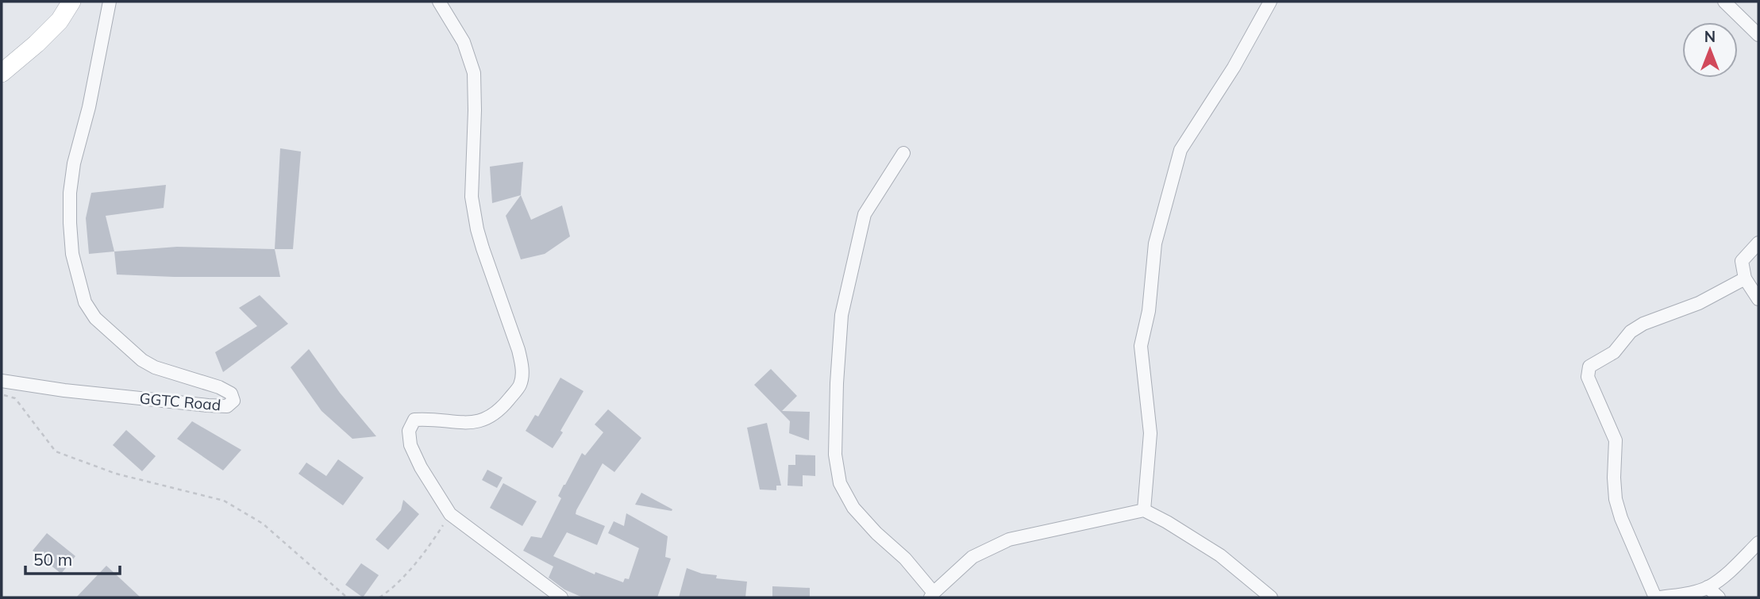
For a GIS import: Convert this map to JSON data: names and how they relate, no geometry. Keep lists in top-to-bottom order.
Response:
{
  "streets": {
    "street": ["GGTC Road"]
  },
  "scale_bar": "50 m",
  "north": "top"
}
